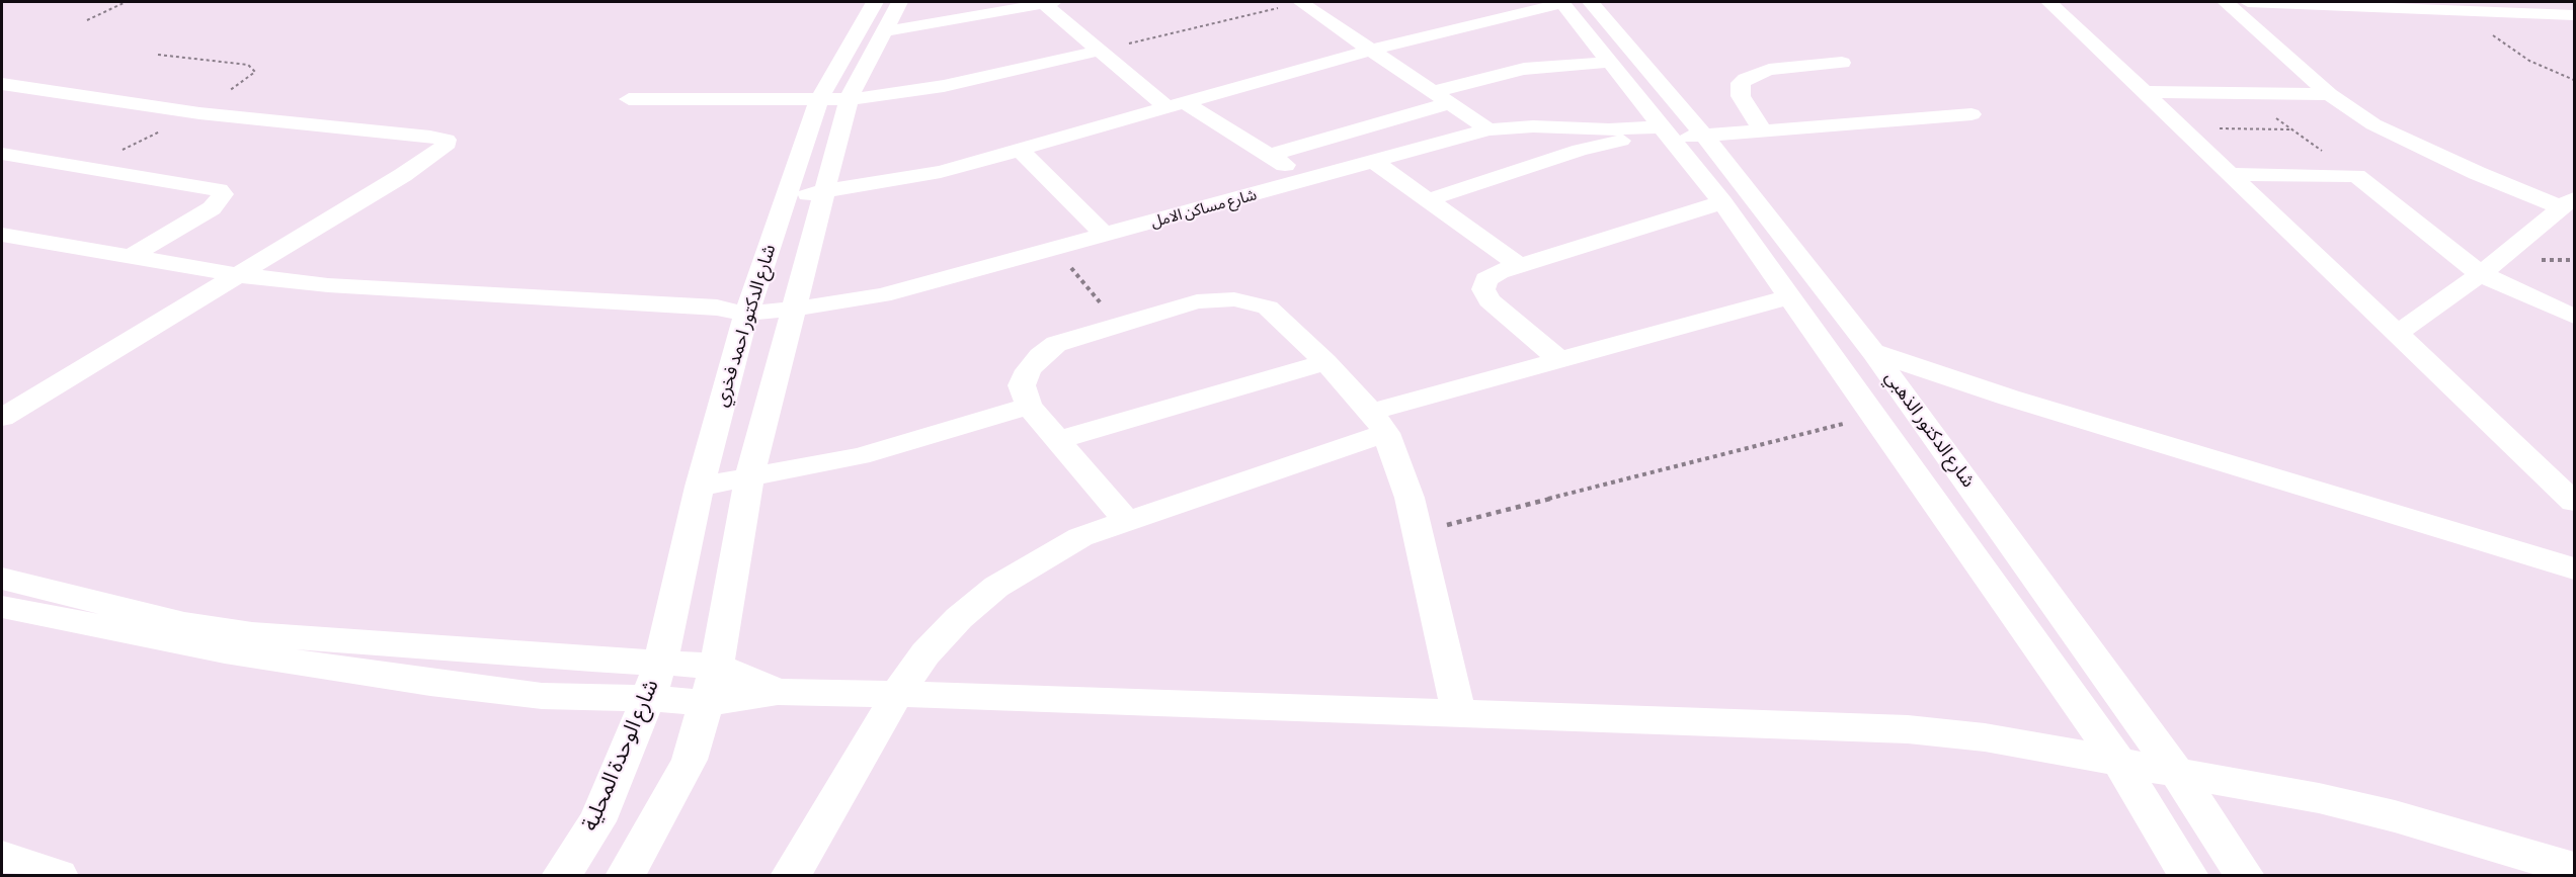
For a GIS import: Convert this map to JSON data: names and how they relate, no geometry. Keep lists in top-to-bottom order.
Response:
{
  "streets": {
    "street": [
      "شارع مساكن الامل",
      "شارع الدكتور احمد فخري",
      "شارع الدكتور الذهبي",
      "شارع الوحدة المحلية"
    ]
  },
  "crossings": [
    ["شارع مساكن الامل", "شارع الدكتور احمد فخري"],
    ["شارع مساكن الامل", "شارع الدكتور الذهبي"],
    ["شارع الدكتور احمد فخري", "شارع الوحدة المحلية"]
  ]
}
